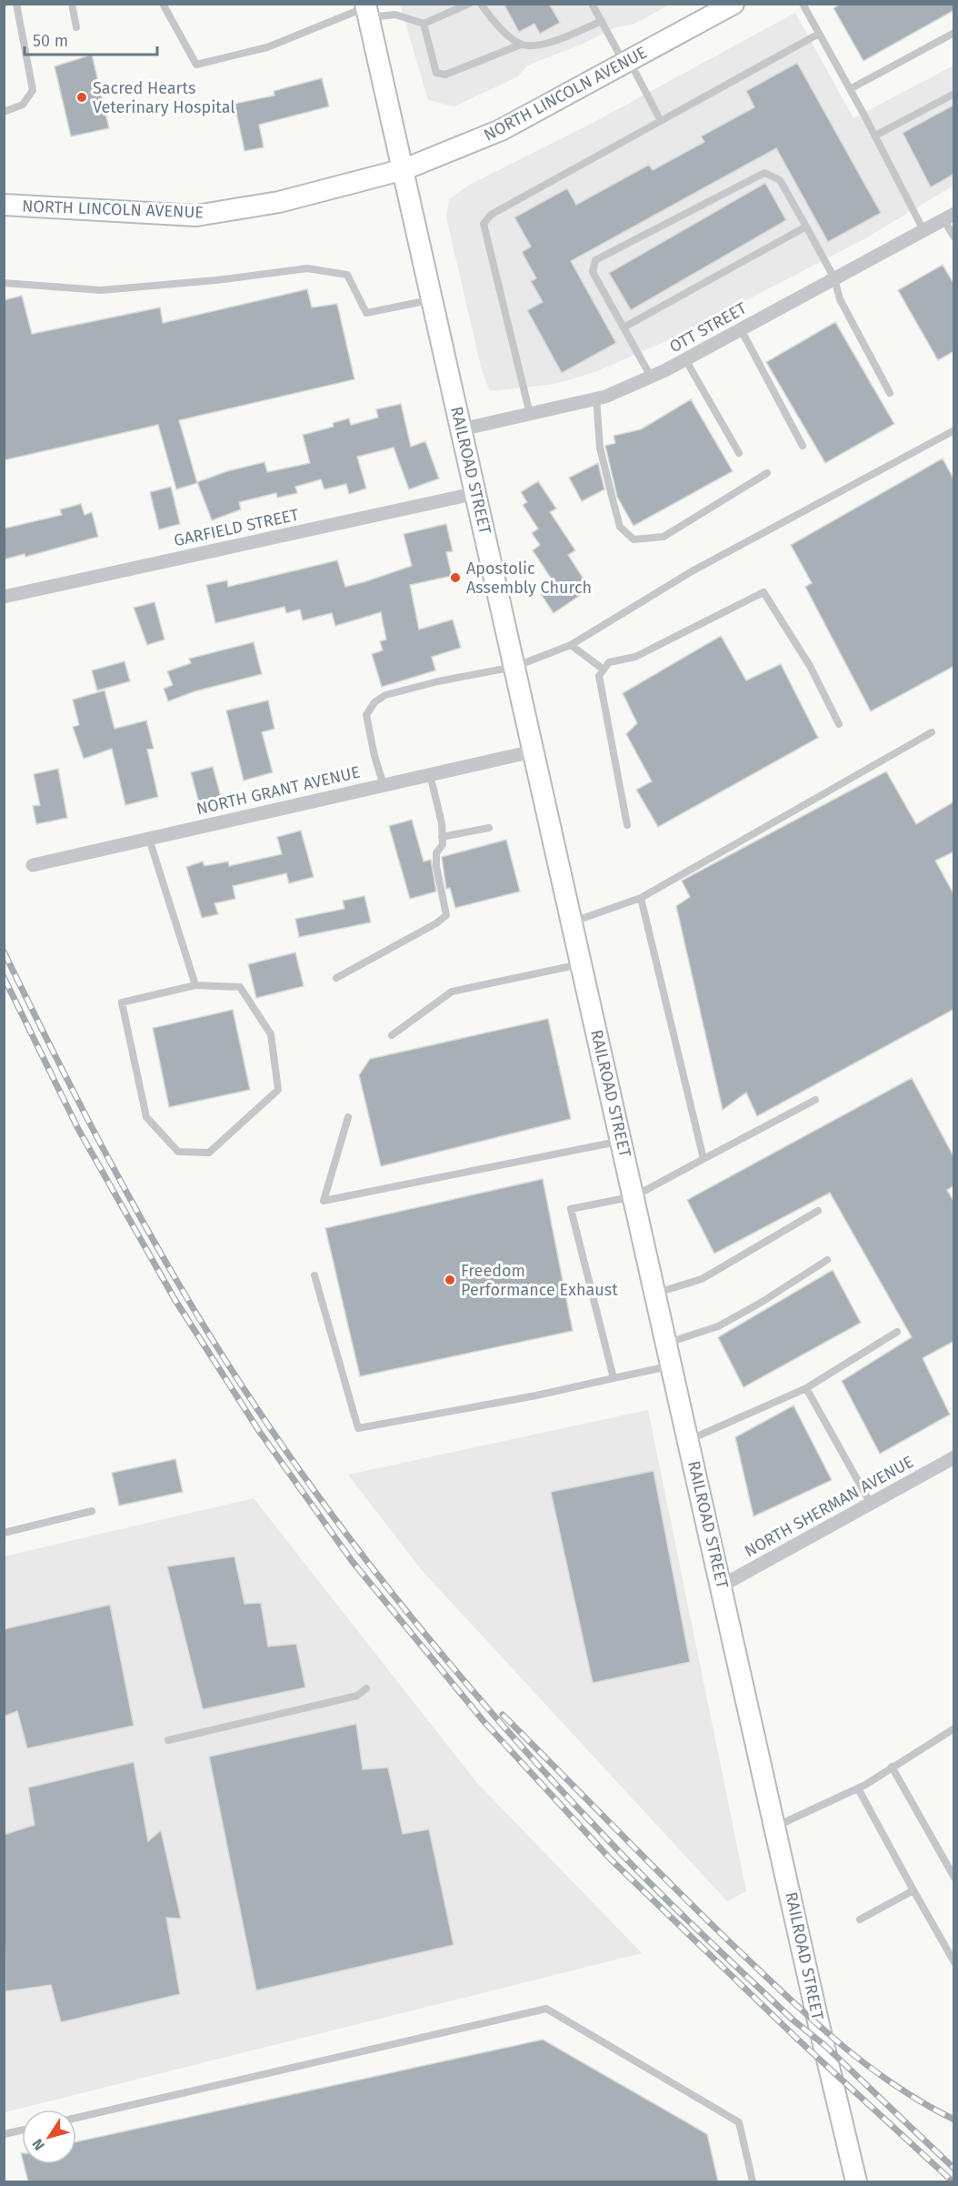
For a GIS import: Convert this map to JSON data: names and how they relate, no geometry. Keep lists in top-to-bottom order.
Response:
{
  "streets": {
    "main road": ["NORTH LINCOLN AVENUE", "RAILROAD STREET"],
    "street": [
      "OTT STREET",
      "GARFIELD STREET",
      "NORTH GRANT AVENUE",
      "NORTH SHERMAN AVENUE"
    ]
  },
  "crossings": [
    ["NORTH LINCOLN AVENUE", "RAILROAD STREET"],
    ["OTT STREET", "RAILROAD STREET"],
    ["RAILROAD STREET", "GARFIELD STREET"],
    ["RAILROAD STREET", "NORTH GRANT AVENUE"],
    ["RAILROAD STREET", "NORTH SHERMAN AVENUE"]
  ],
  "places": ["Sacred Hearts Veterinary Hospital", "Apostolic Assembly Church", "Freedom Performance Exhaust"],
  "scale_bar": "50 m",
  "north": "bottom left"
}
